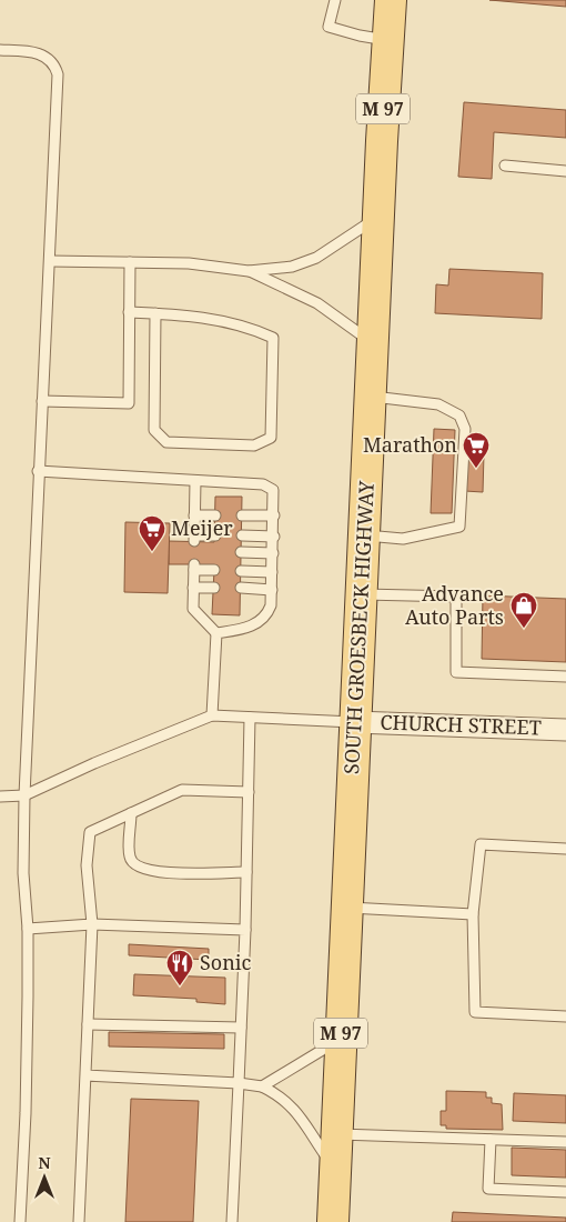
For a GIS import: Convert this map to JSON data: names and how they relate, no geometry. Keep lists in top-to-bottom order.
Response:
{
  "streets": {
    "main road": ["M 97", "SOUTH GROESBECK HIGHWAY"],
    "street": ["CHURCH STREET"]
  },
  "crossings": [
    ["SOUTH GROESBECK HIGHWAY", "CHURCH STREET"]
  ],
  "places": {
    "supermarket": ["Marathon", "Meijer"],
    "shop": ["Advance Auto Parts"],
    "restaurant": ["Sonic"]
  },
  "north": "top"
}
